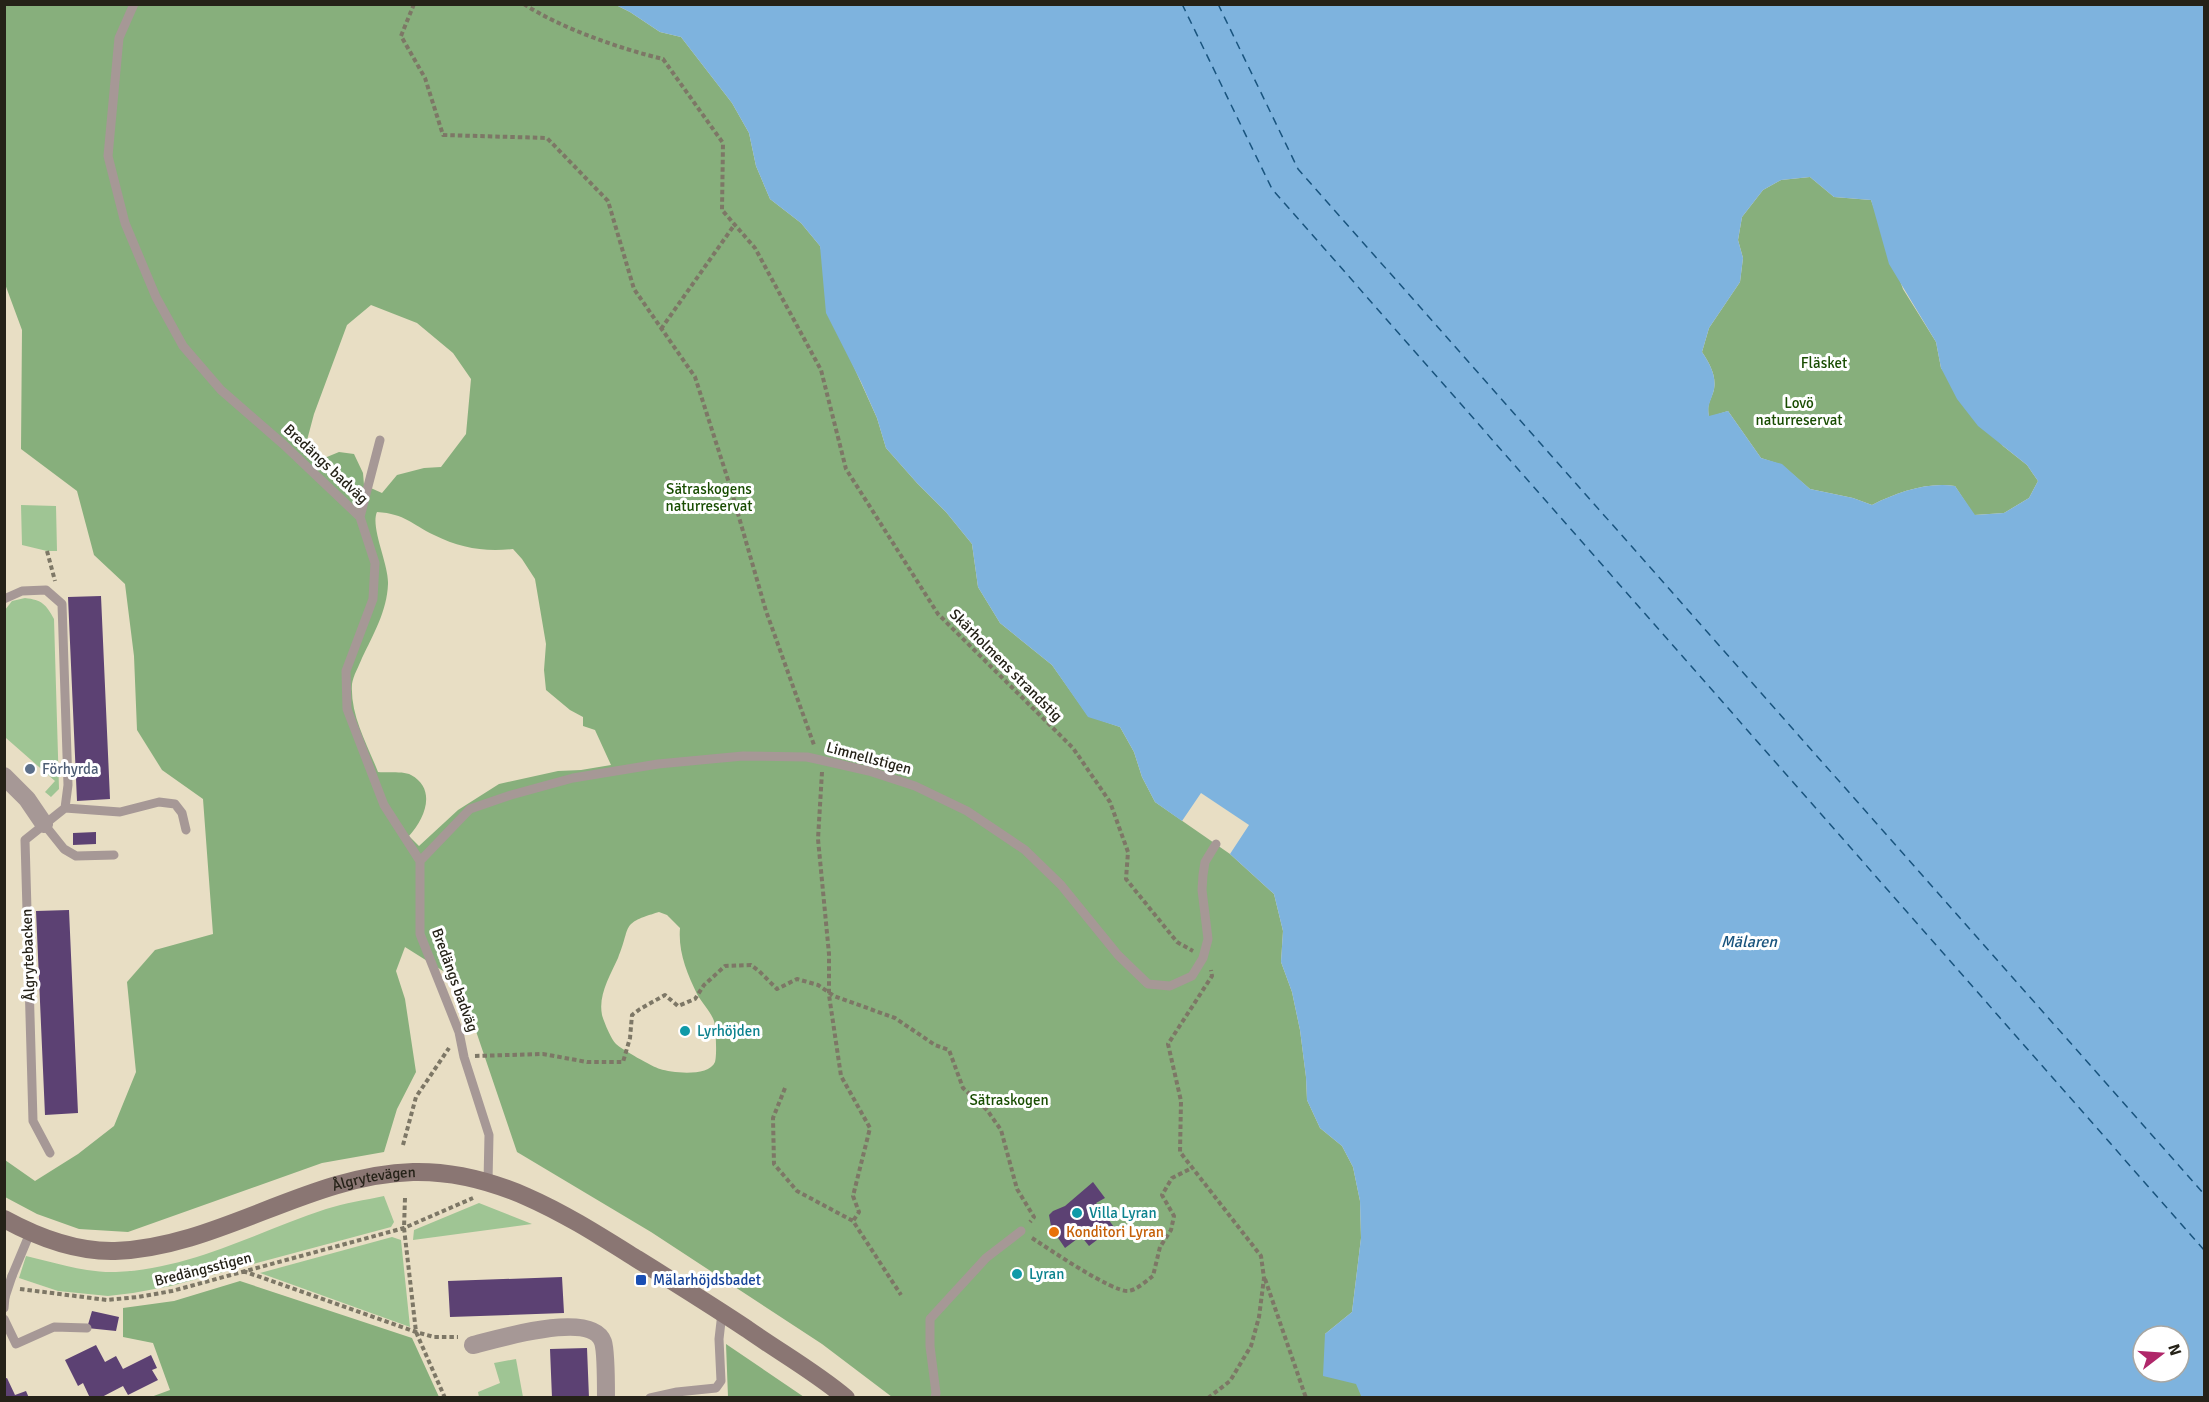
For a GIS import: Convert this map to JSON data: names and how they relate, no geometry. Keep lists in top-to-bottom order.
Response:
{
  "streets": {
    "street": ["Ålgrytevägen"],
    "lane": ["Bredängs badväg", "Limnellstigen", "Ålgrytebacken"],
    "path": ["Skärholmens strandstig", "Bredängsstigen"]
  },
  "crossings": [
    ["Bredängs badväg", "Limnellstigen"],
    ["Bredängs badväg", "Ålgrytevägen"],
    ["Bredängs badväg", "Bredängsstigen"],
    ["Skärholmens strandstig", "Limnellstigen"],
    ["Ålgrytevägen", "Bredängsstigen"]
  ],
  "water": ["Mälaren"],
  "parks": [
    "Fläsket",
    "Lovö naturreservat",
    "Sätraskogens naturreservat",
    "Sätraskogen"
  ],
  "places": {
    "other": [
      "Förhyrda",
      "Lyrhöjden",
      "Villa Lyran",
      "Konditori Lyran",
      "Lyran"
    ],
    "transit": ["Mälarhöjdsbadet"]
  },
  "north": "right"
}
